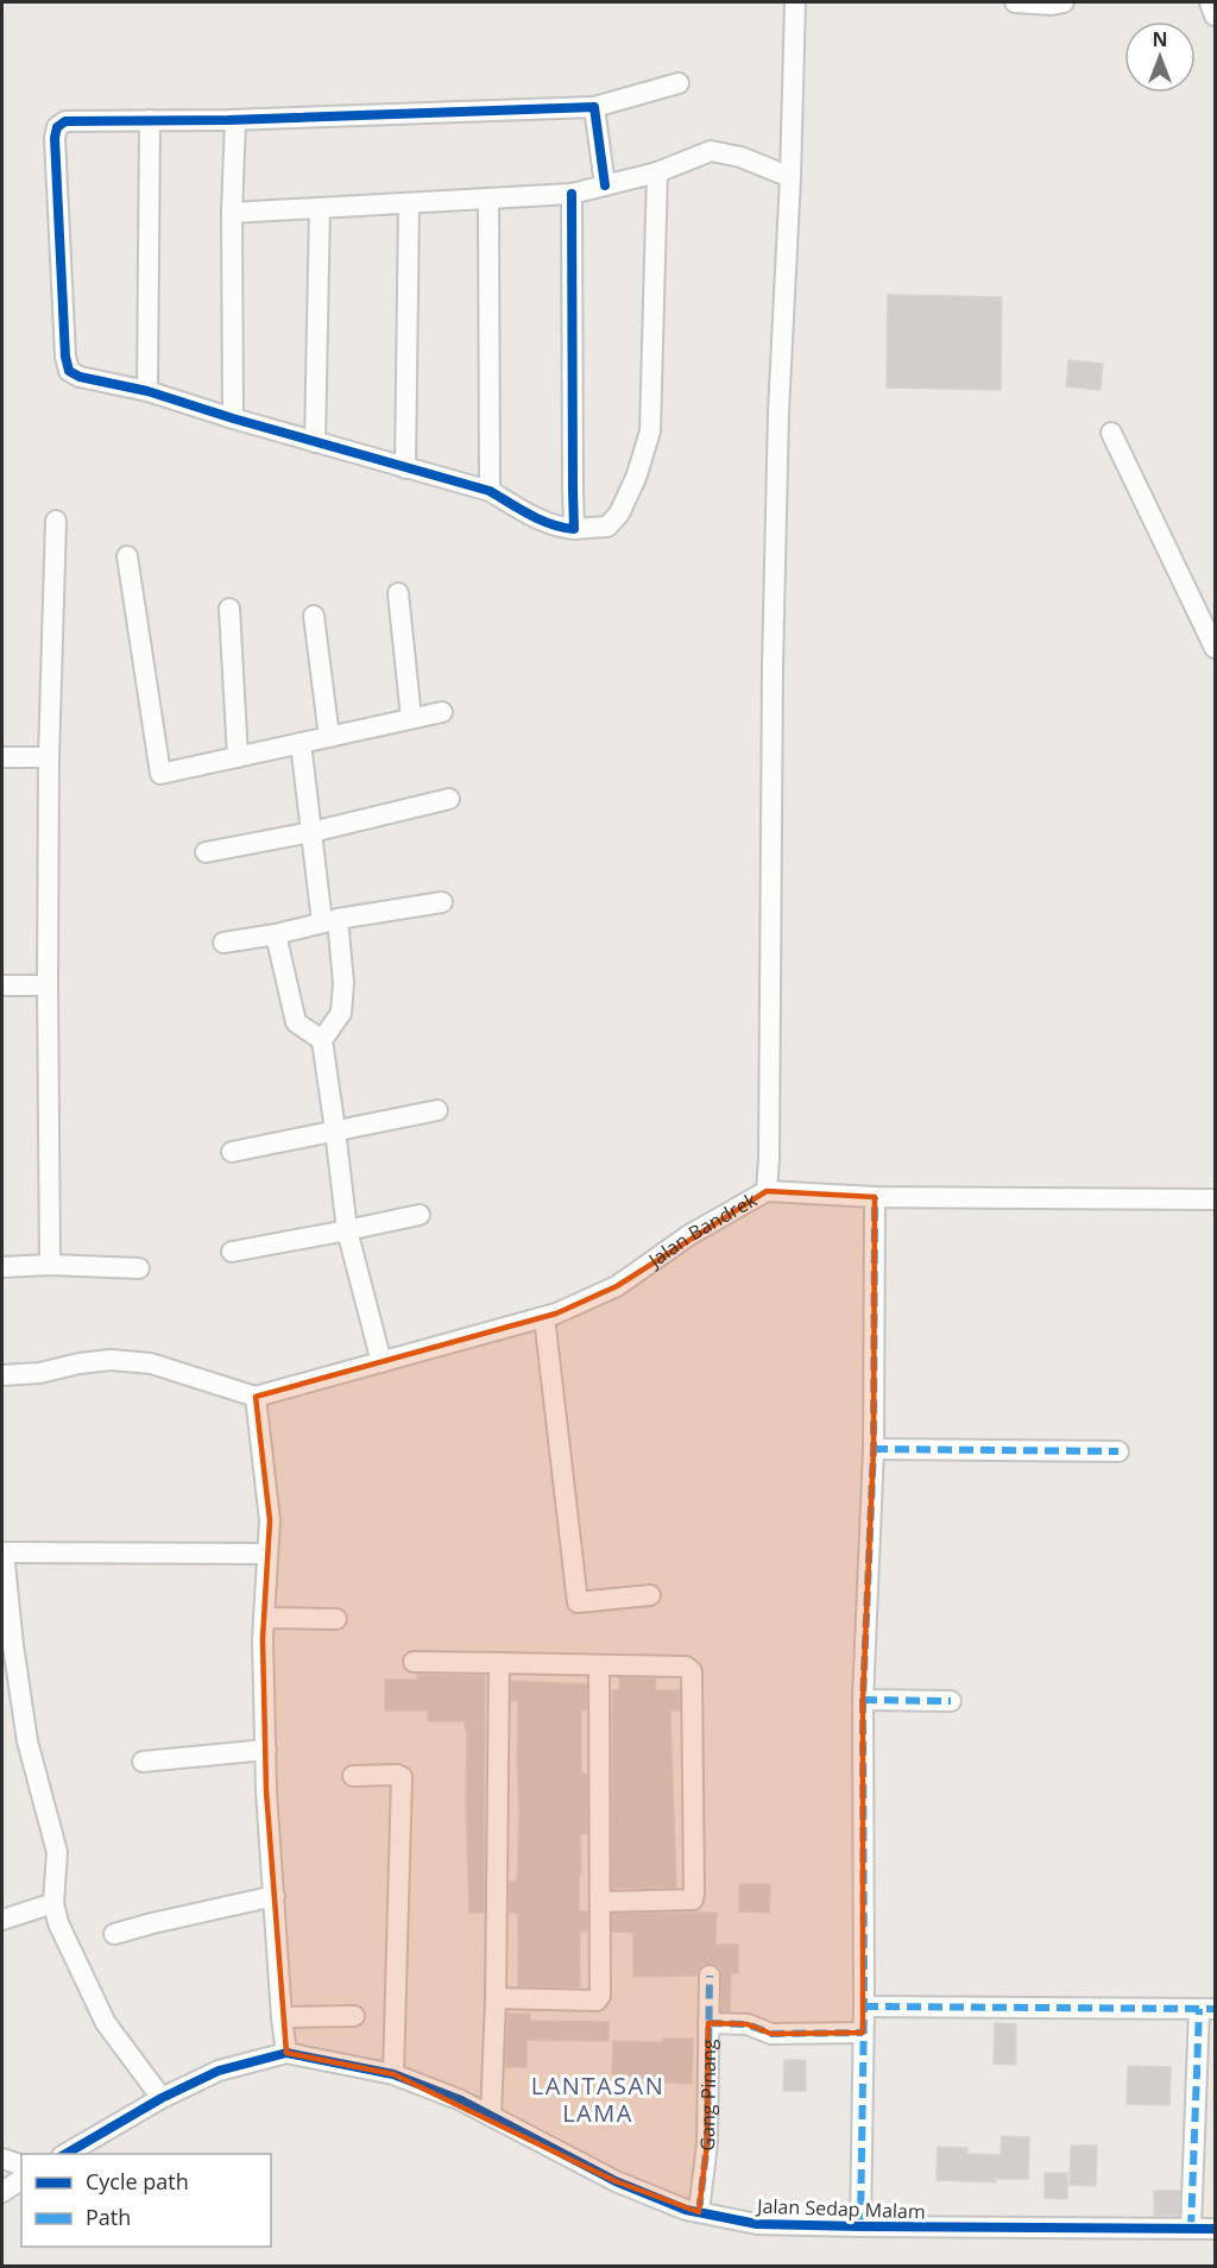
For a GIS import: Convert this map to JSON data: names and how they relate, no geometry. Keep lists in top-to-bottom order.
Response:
{
  "streets": {
    "street": ["Jalan Bandrek", "Gang Pinang", "Jalan Sedap Malam"]
  },
  "crossings": [
    ["Gang Pinang", "Jalan Sedap Malam"]
  ],
  "districts": ["LANTASAN LAMA"],
  "legend": ["Cycle path", "Path"],
  "north": "top"
}
